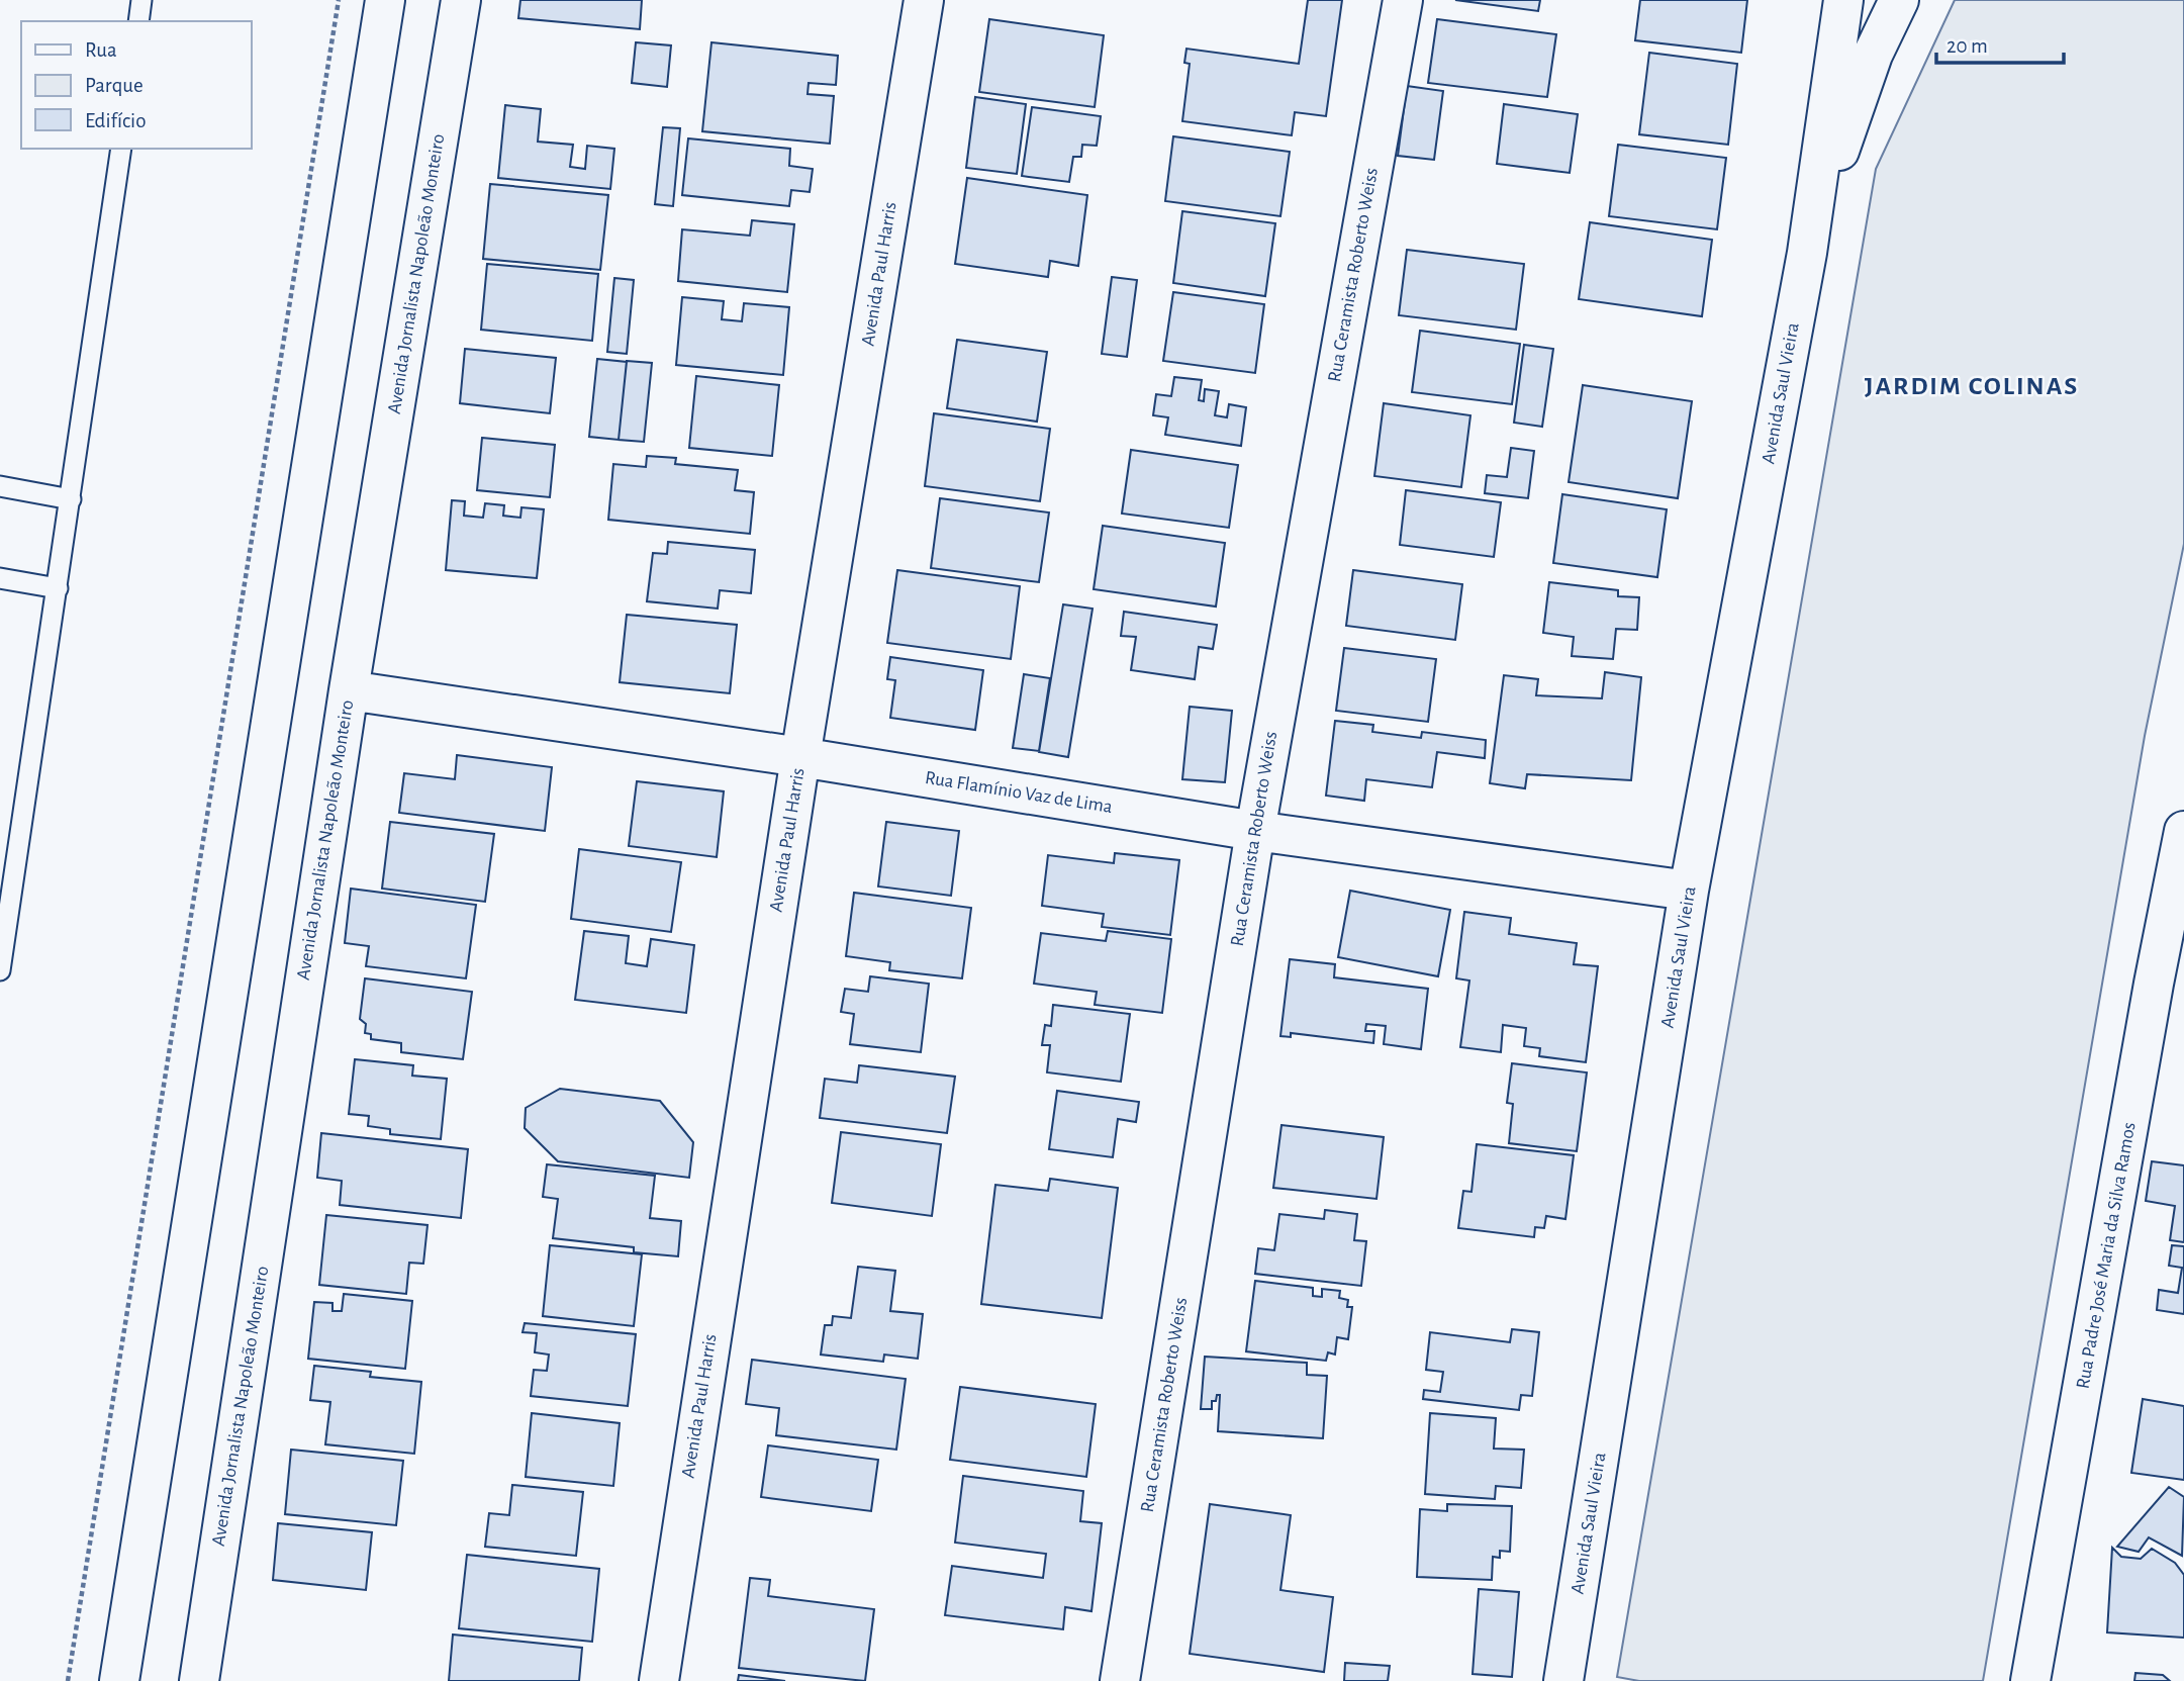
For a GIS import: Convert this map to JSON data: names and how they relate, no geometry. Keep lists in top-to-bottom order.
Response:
{
  "streets": {
    "street": [
      "Avenida Jornalista Napoleão Monteiro",
      "Avenida Paul Harris",
      "Rua Ceramista Roberto Weiss",
      "Avenida Saul Vieira",
      "Rua Flamínio Vaz de Lima",
      "Rua Padre José Maria da Silva Ramos"
    ]
  },
  "crossings": [
    ["Avenida Jornalista Napoleão Monteiro", "Rua Flamínio Vaz de Lima"],
    ["Avenida Paul Harris", "Rua Flamínio Vaz de Lima"],
    ["Rua Ceramista Roberto Weiss", "Rua Flamínio Vaz de Lima"],
    ["Avenida Saul Vieira", "Rua Flamínio Vaz de Lima"]
  ],
  "districts": ["JARDIM COLINAS"],
  "legend": ["Rua", "Parque", "Edifício"],
  "scale_bar": "20 m"
}
